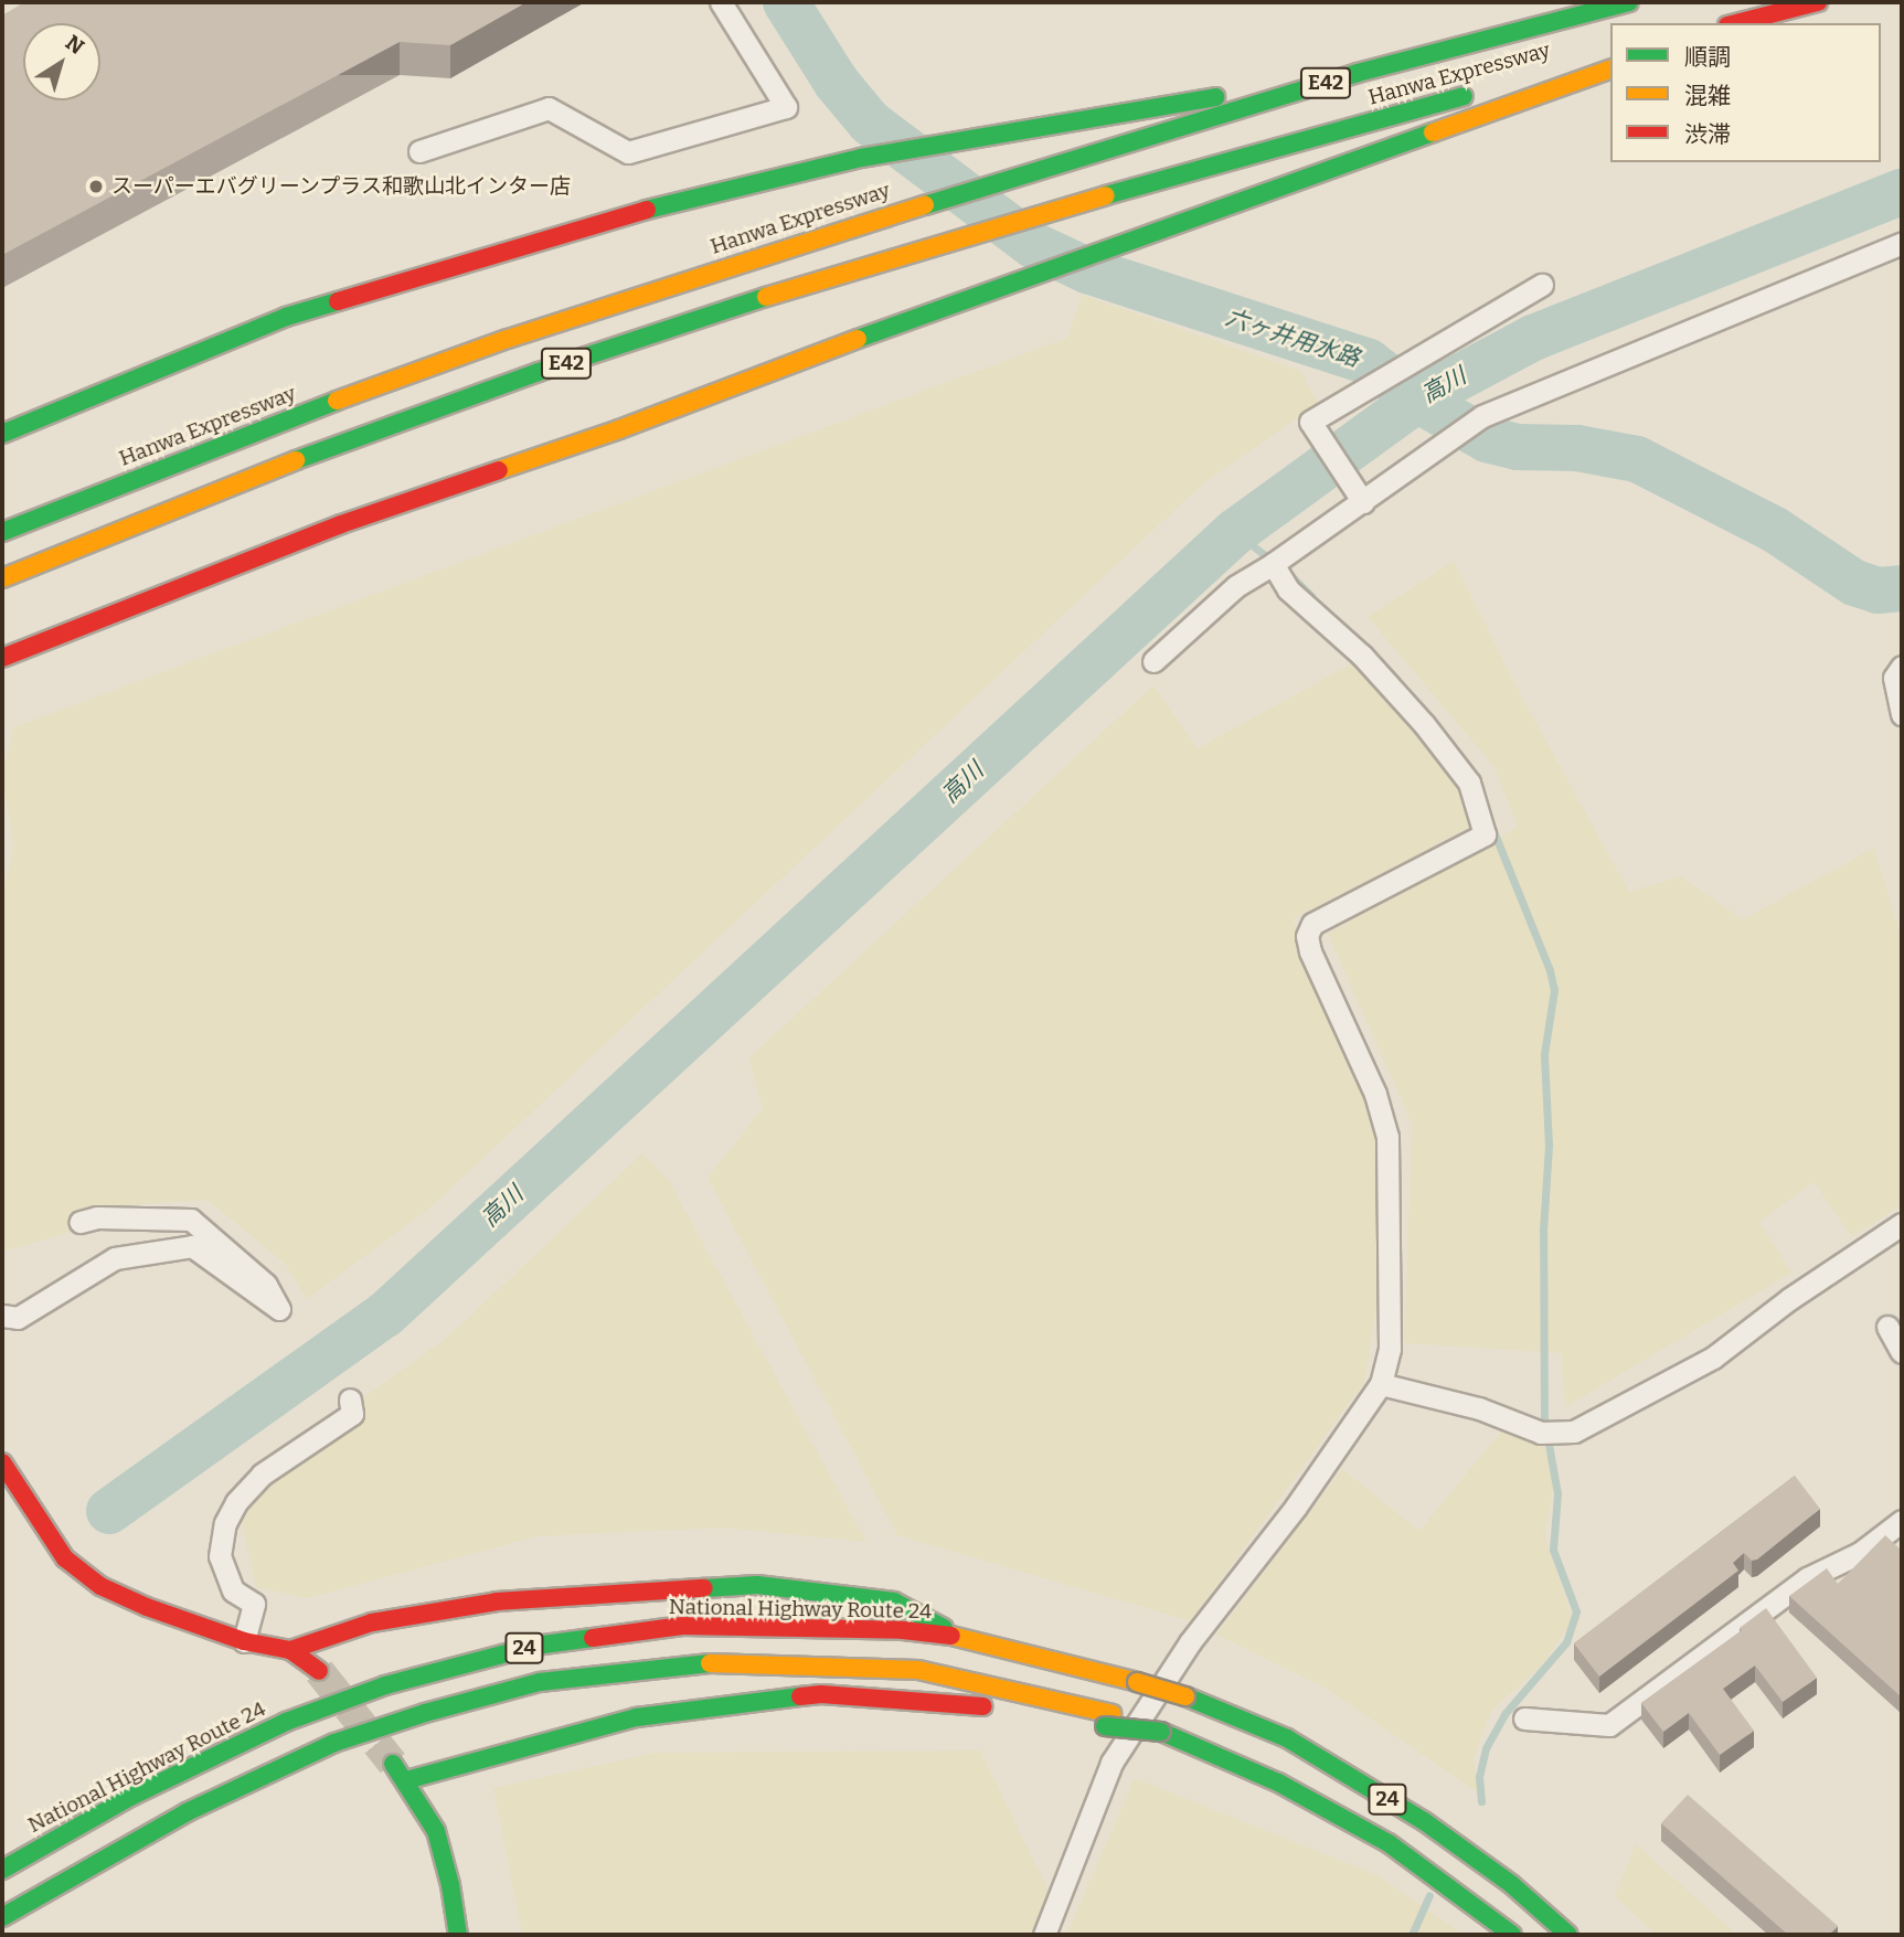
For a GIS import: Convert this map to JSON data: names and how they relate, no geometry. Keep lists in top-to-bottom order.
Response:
{
  "streets": {
    "main road": [
      "Hanwa Expressway",
      "E42",
      "National Highway Route 24",
      "24"
    ]
  },
  "crossings": [
    ["National Highway Route 24", "24"]
  ],
  "water": ["六ヶ井用水路", "高川"],
  "places": ["スーパーエバグリーンプラス和歌山北インター店"],
  "legend": ["順調", "混雑", "渋滞"],
  "north": "top right"
}
